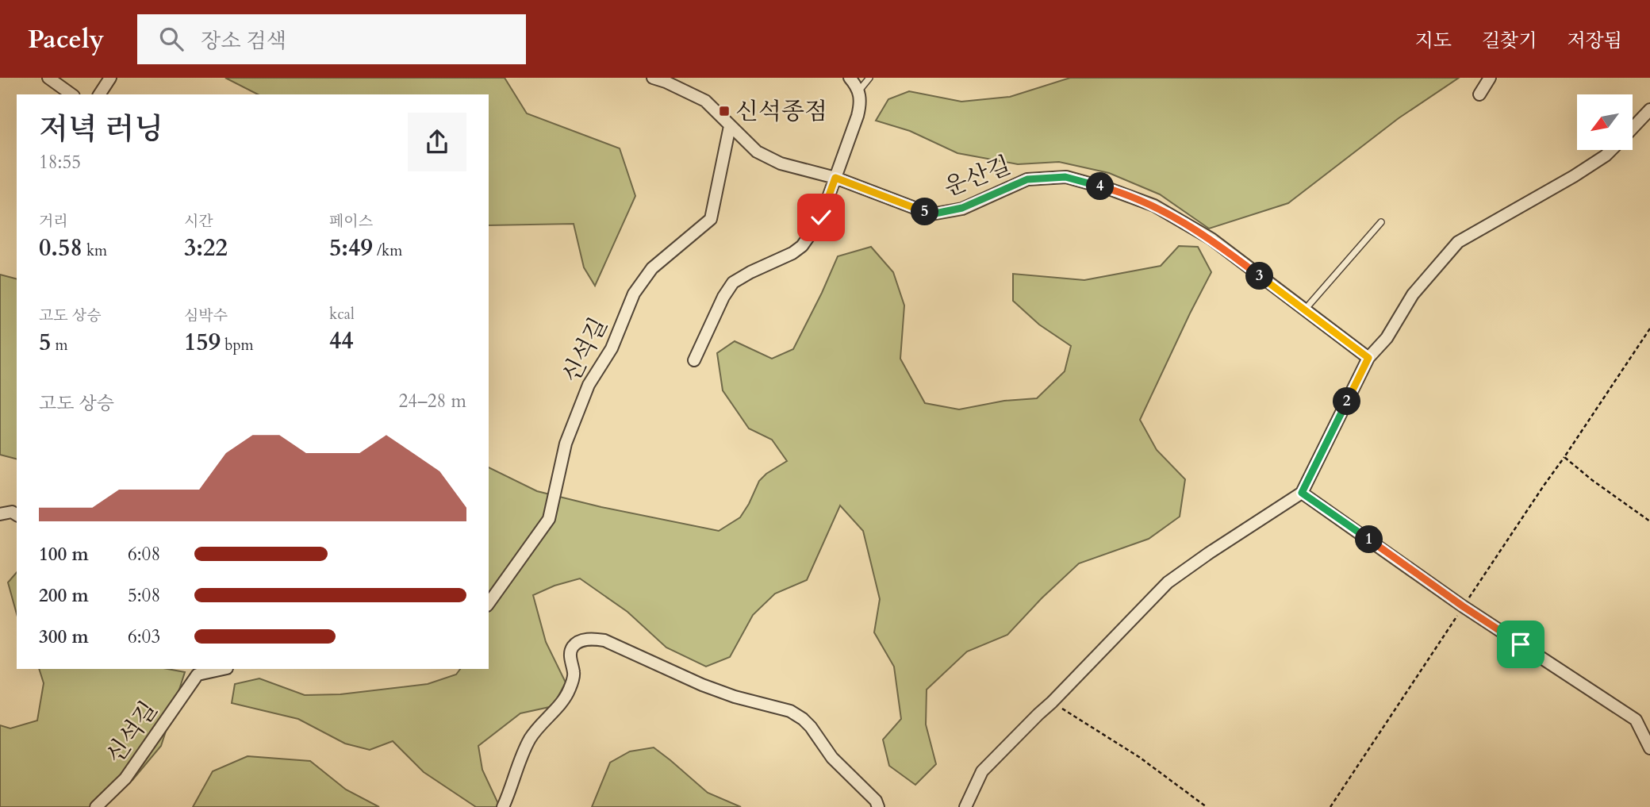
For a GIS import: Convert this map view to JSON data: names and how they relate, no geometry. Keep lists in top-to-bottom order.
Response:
{
  "streets": {
    "street": ["운산길", "신석길"]
  },
  "crossings": [
    ["운산길", "신석길"]
  ],
  "places": {
    "transit": ["신석종점"]
  },
  "north": "bottom left",
  "page": {
    "header": "Pacely",
    "search": "장소 검색",
    "nav": ["지도", "길찾기", "저장됨"],
    "heading": ["저녁 러닝", "18:55"],
    "pins": [
      "4",
      "5",
      "3",
      "2",
      "1"
    ],
    "stats": [
      ["거리", "0.58 km"],
      ["시간", "3:22"],
      ["페이스", "5:49 /km"],
      ["고도 상승", "5 m"],
      ["심박수", "159 bpm"],
      ["kcal", "44"]
    ],
    "chart": ["고도 상승", "24–28 m"],
    "list": [
      {
        "name": "100 m",
        "note": "6:08"
      },
      {
        "name": "200 m",
        "note": "5:08"
      },
      {
        "name": "300 m",
        "note": "6:03"
      }
    ]
  }
}
